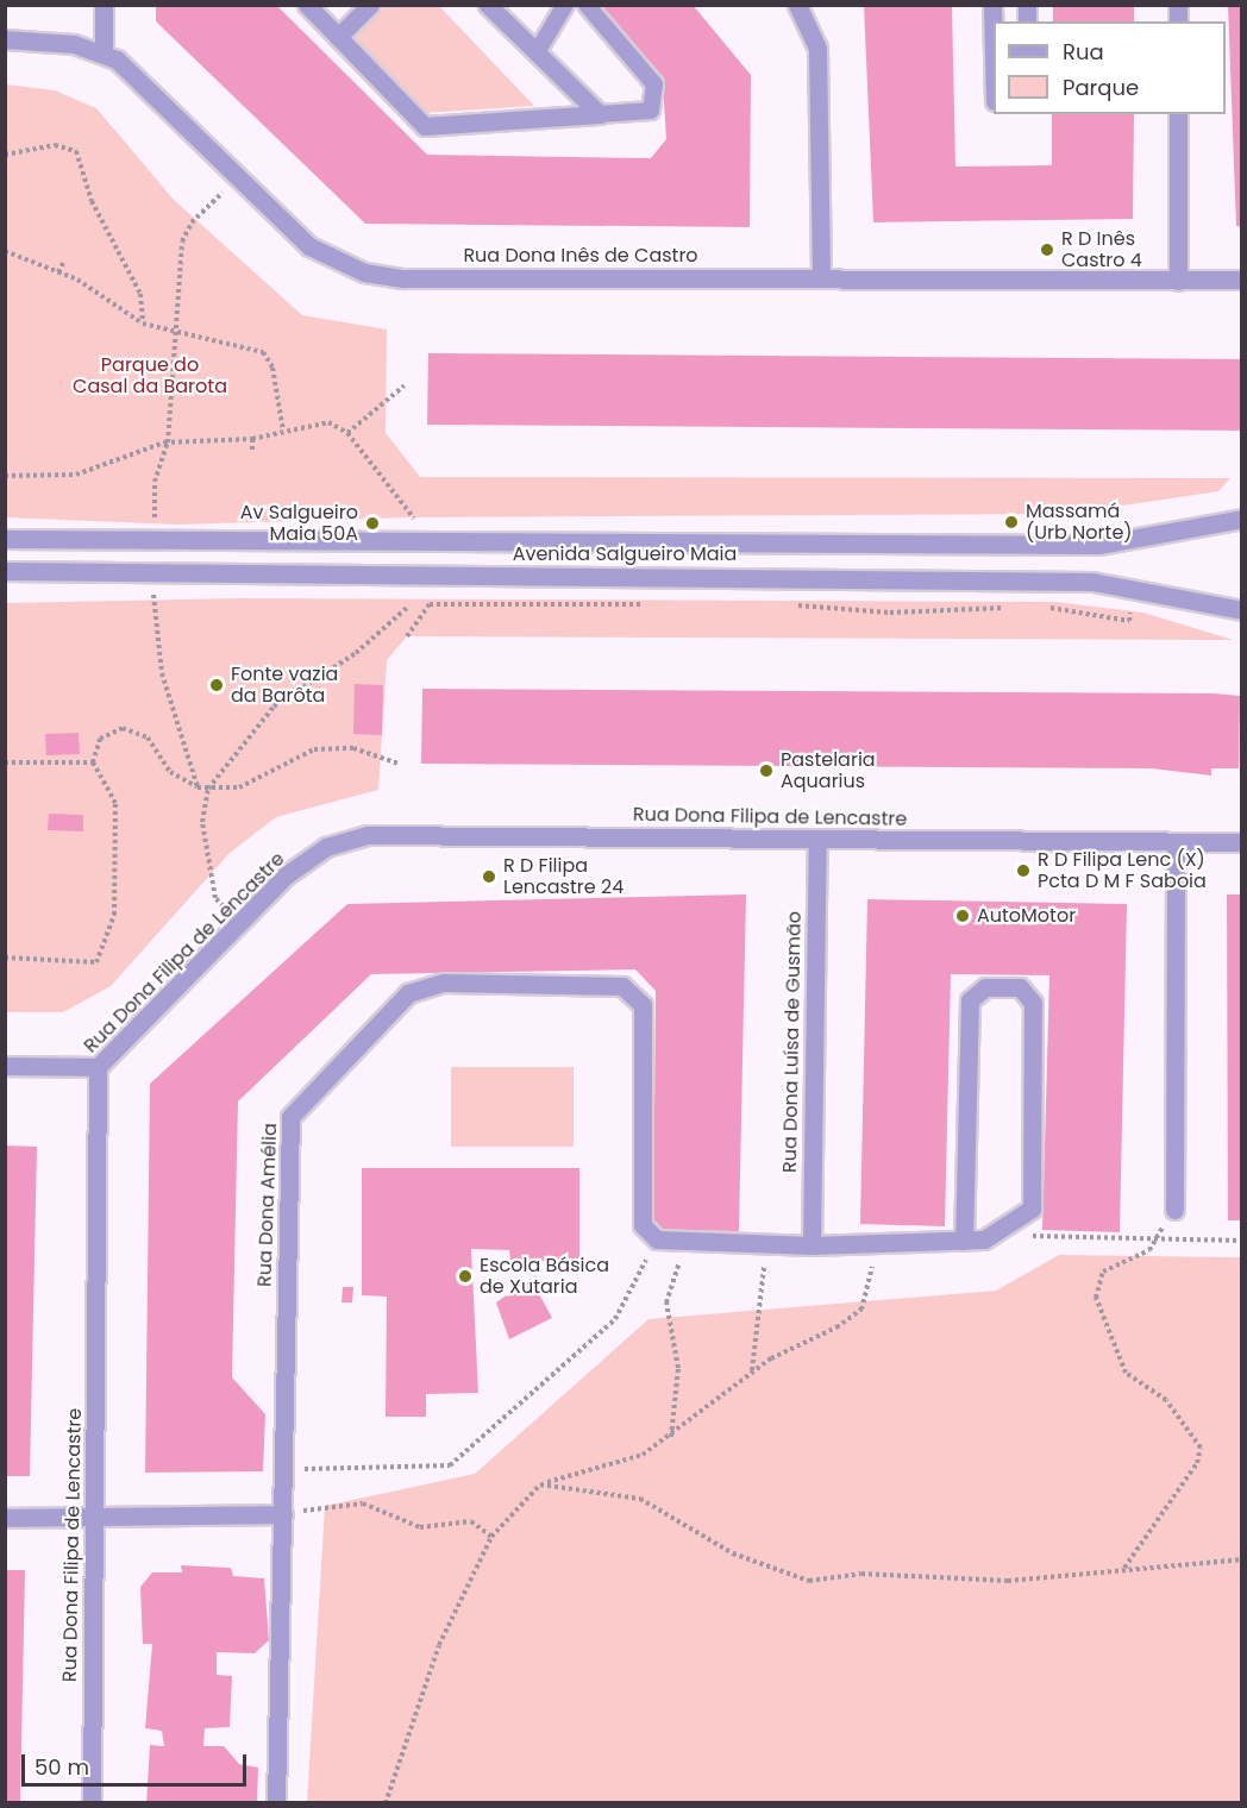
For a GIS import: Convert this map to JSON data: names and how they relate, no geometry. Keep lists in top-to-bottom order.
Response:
{
  "streets": {
    "street": [
      "Rua Dona Inês de Castro",
      "Avenida Salgueiro Maia",
      "Rua Dona Filipa de Lencastre",
      "Rua Dona Luísa de Gusmão",
      "Rua Dona Amélia"
    ]
  },
  "crossings": [
    ["Rua Dona Filipa de Lencastre", "Rua Dona Luísa de Gusmão"]
  ],
  "parks": ["Parque do Casal da Barota"],
  "places": [
    "R D Inês Castro 4",
    "Massamá (Urb Norte)",
    "Av Salgueiro Maia 50A",
    "Fonte vazia da Barôta",
    "Pastelaria Aquarius",
    "R D Filipa Lenc (X) Pcta D M F Saboia",
    "R D Filipa Lencastre 24",
    "AutoMotor",
    "Escola Básica de Xutaria"
  ],
  "legend": ["Rua", "Parque"],
  "scale_bar": "50 m"
}
